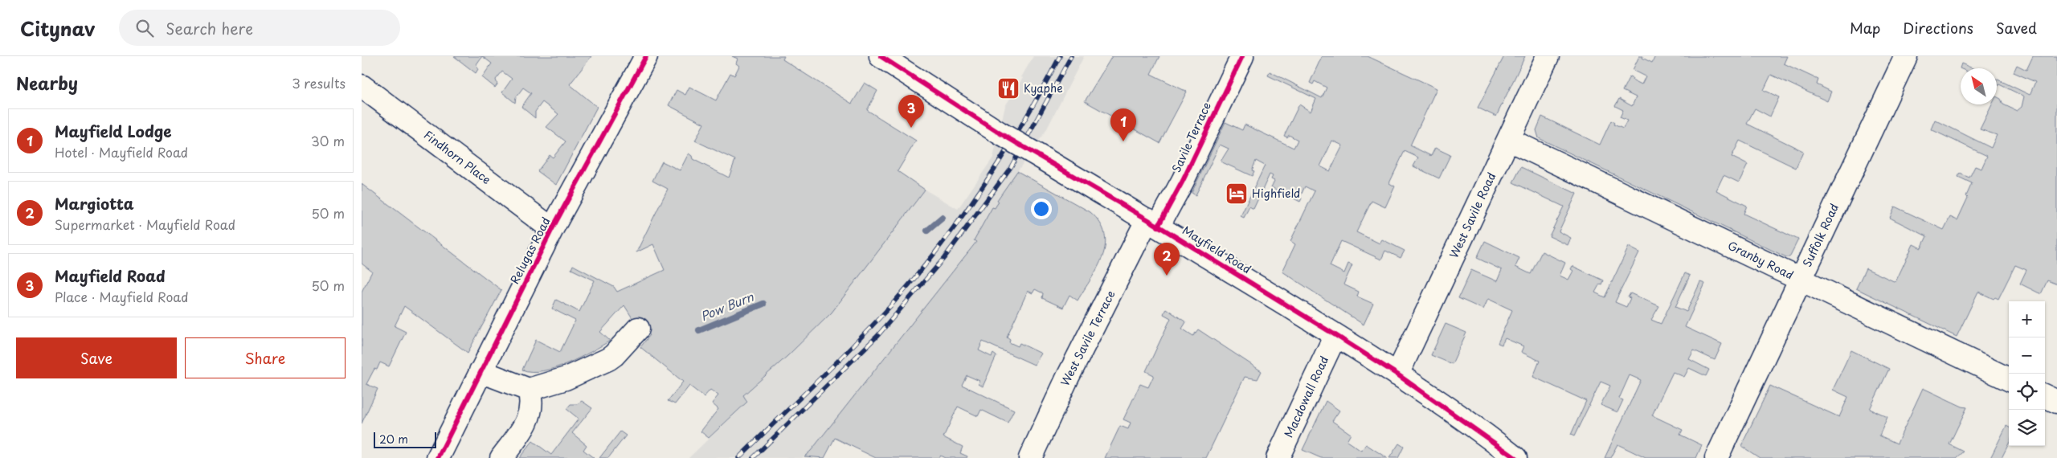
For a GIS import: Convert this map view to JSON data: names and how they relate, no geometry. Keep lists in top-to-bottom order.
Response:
{
  "streets": {
    "street": [
      "Savile Terrace",
      "Findhorn Place",
      "West Savile Road",
      "Suffolk Road",
      "Mayfield Road",
      "Relugas Road",
      "Granby Road",
      "West Savile Terrace",
      "Macdowall Road"
    ]
  },
  "crossings": [
    ["Savile Terrace", "Mayfield Road"],
    ["Savile Terrace", "West Savile Terrace"],
    ["Findhorn Place", "Relugas Road"],
    ["West Savile Road", "Mayfield Road"],
    ["West Savile Road", "Granby Road"],
    ["Suffolk Road", "Granby Road"],
    ["Mayfield Road", "West Savile Terrace"],
    ["Mayfield Road", "Macdowall Road"]
  ],
  "water": ["Pow Burn"],
  "places": {
    "restaurant": ["Kyaphe"],
    "hotel": ["Highfield"]
  },
  "scale_bar": "20 m",
  "north": "top left",
  "page": {
    "header": "Citynav",
    "search": "Search here",
    "nav": ["Map", "Directions", "Saved"],
    "heading": ["Nearby", "3 results"],
    "pins": ["3", "1", "2"],
    "list": [
      {
        "mark": "1",
        "name": "Mayfield Lodge",
        "note": "Hotel · Mayfield Road",
        "value": "30 m"
      },
      {
        "mark": "2",
        "name": "Margiotta",
        "note": "Supermarket · Mayfield Road",
        "value": "50 m"
      },
      {
        "mark": "3",
        "name": "Mayfield Road",
        "note": "Place · Mayfield Road",
        "value": "50 m"
      }
    ],
    "map_buttons": ["+", "−"],
    "buttons": ["Save", "Share"],
    "scale": "20 m"
  }
}
